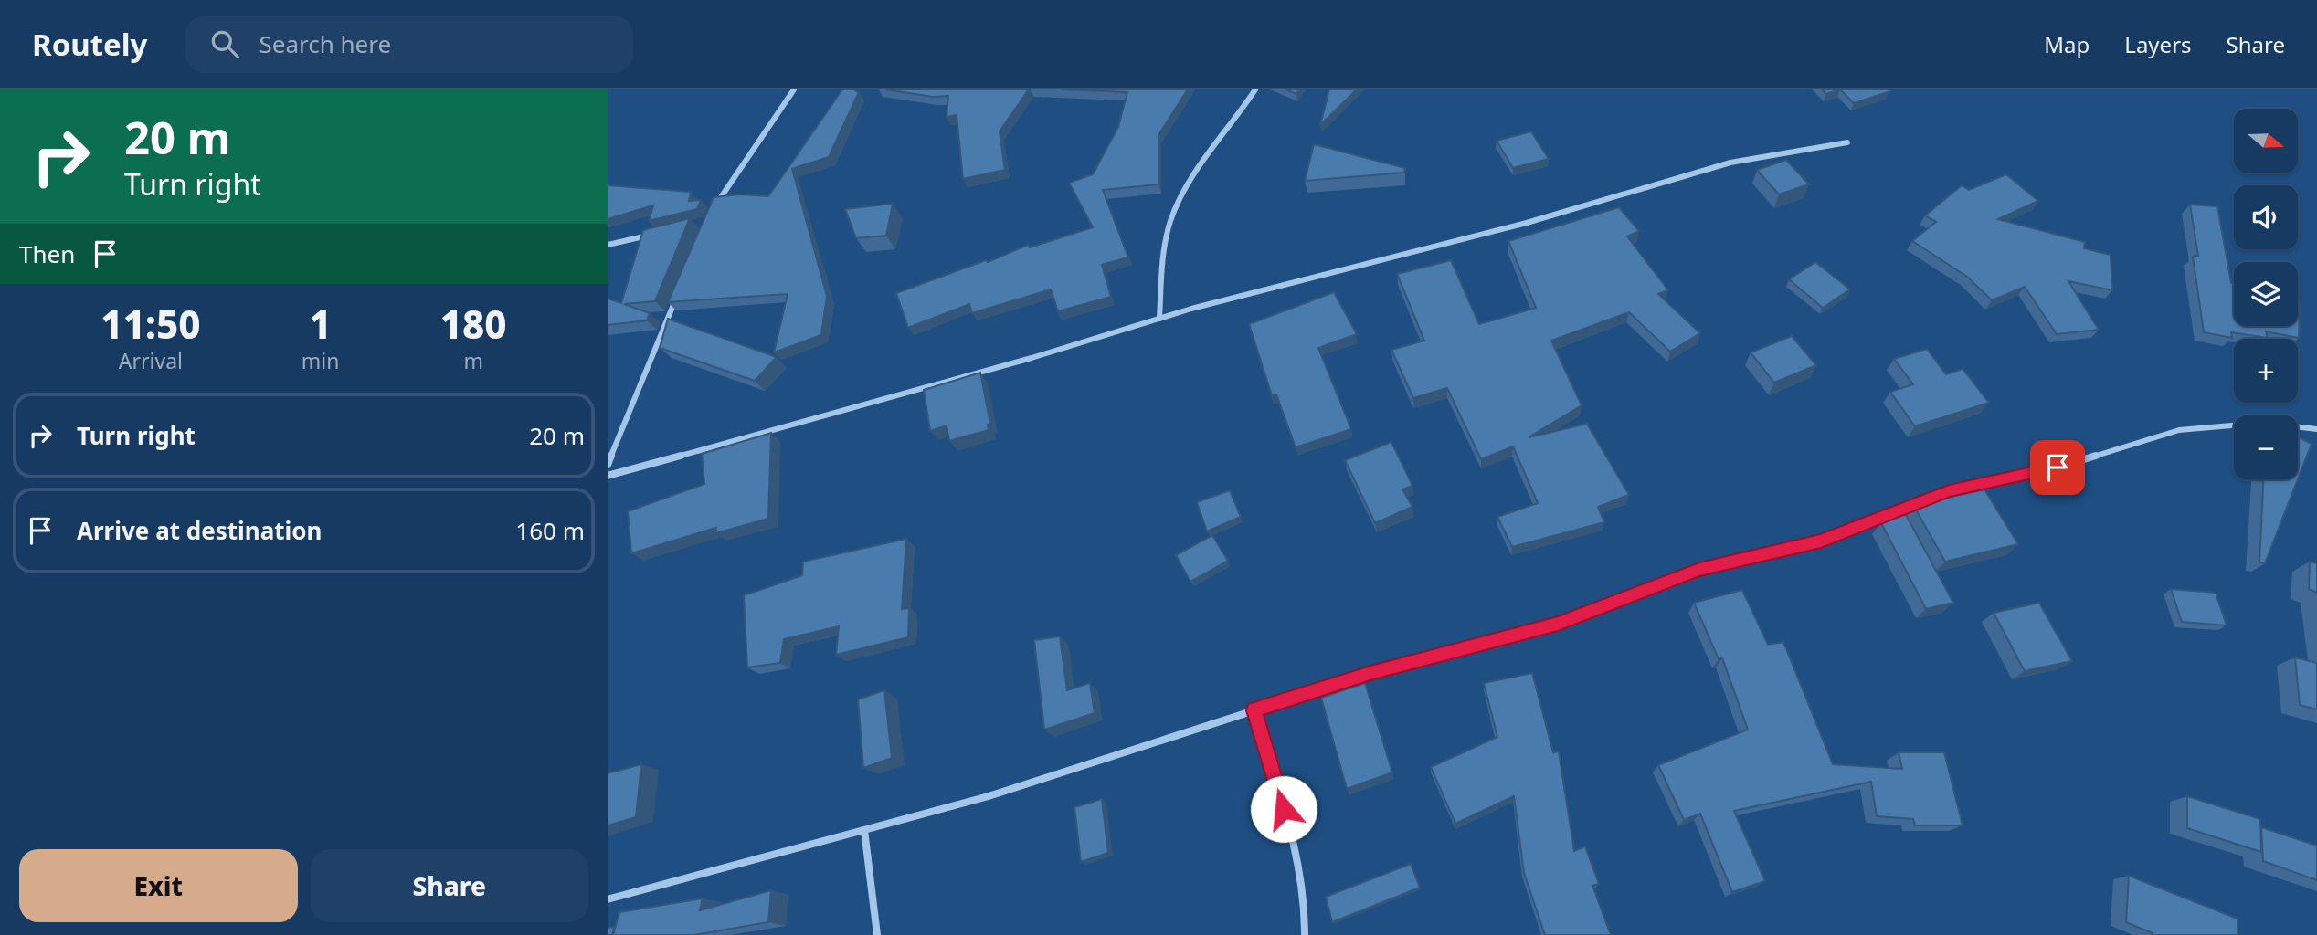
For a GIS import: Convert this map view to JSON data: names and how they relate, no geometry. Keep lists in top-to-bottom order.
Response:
{
  "north": "right",
  "page": {
    "header": "Routely",
    "search": "Search here",
    "nav": ["Map", "Layers", "Share"],
    "turn": ["20 m", "Turn right"],
    "map_buttons": ["+", "−"],
    "then": "Then",
    "eta": [
      "11:50",
      "Arrival",
      "1",
      "min",
      "180",
      "m"
    ],
    "list": [
      {
        "name": "Turn right",
        "value": "20 m"
      },
      {
        "name": "Arrive at destination",
        "value": "160 m"
      }
    ],
    "buttons": ["Exit", "Share"]
  }
}
